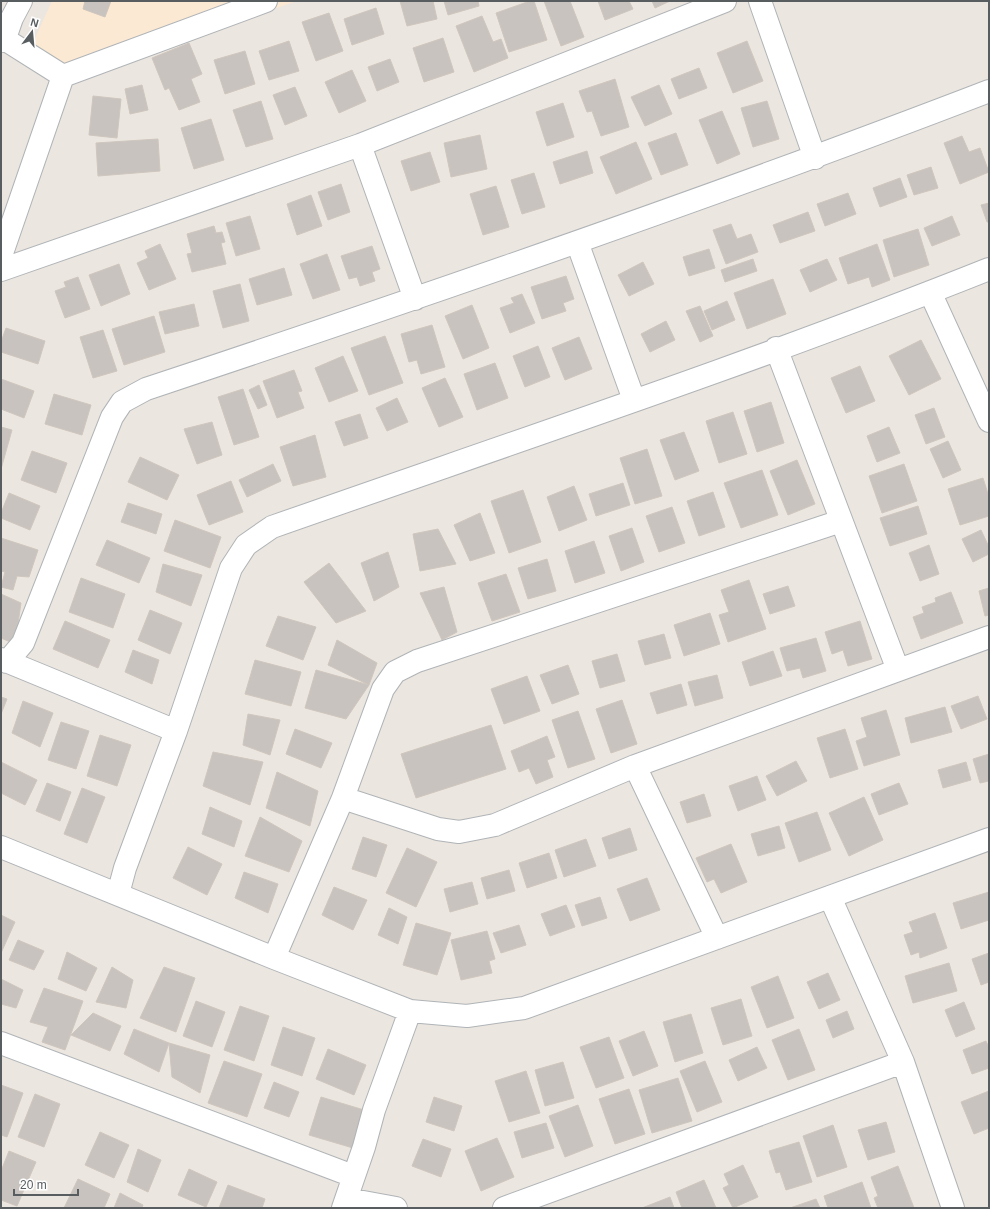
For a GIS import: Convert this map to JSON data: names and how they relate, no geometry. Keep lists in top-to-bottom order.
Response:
{
  "scale_bar": "20 m",
  "north": "top"
}
